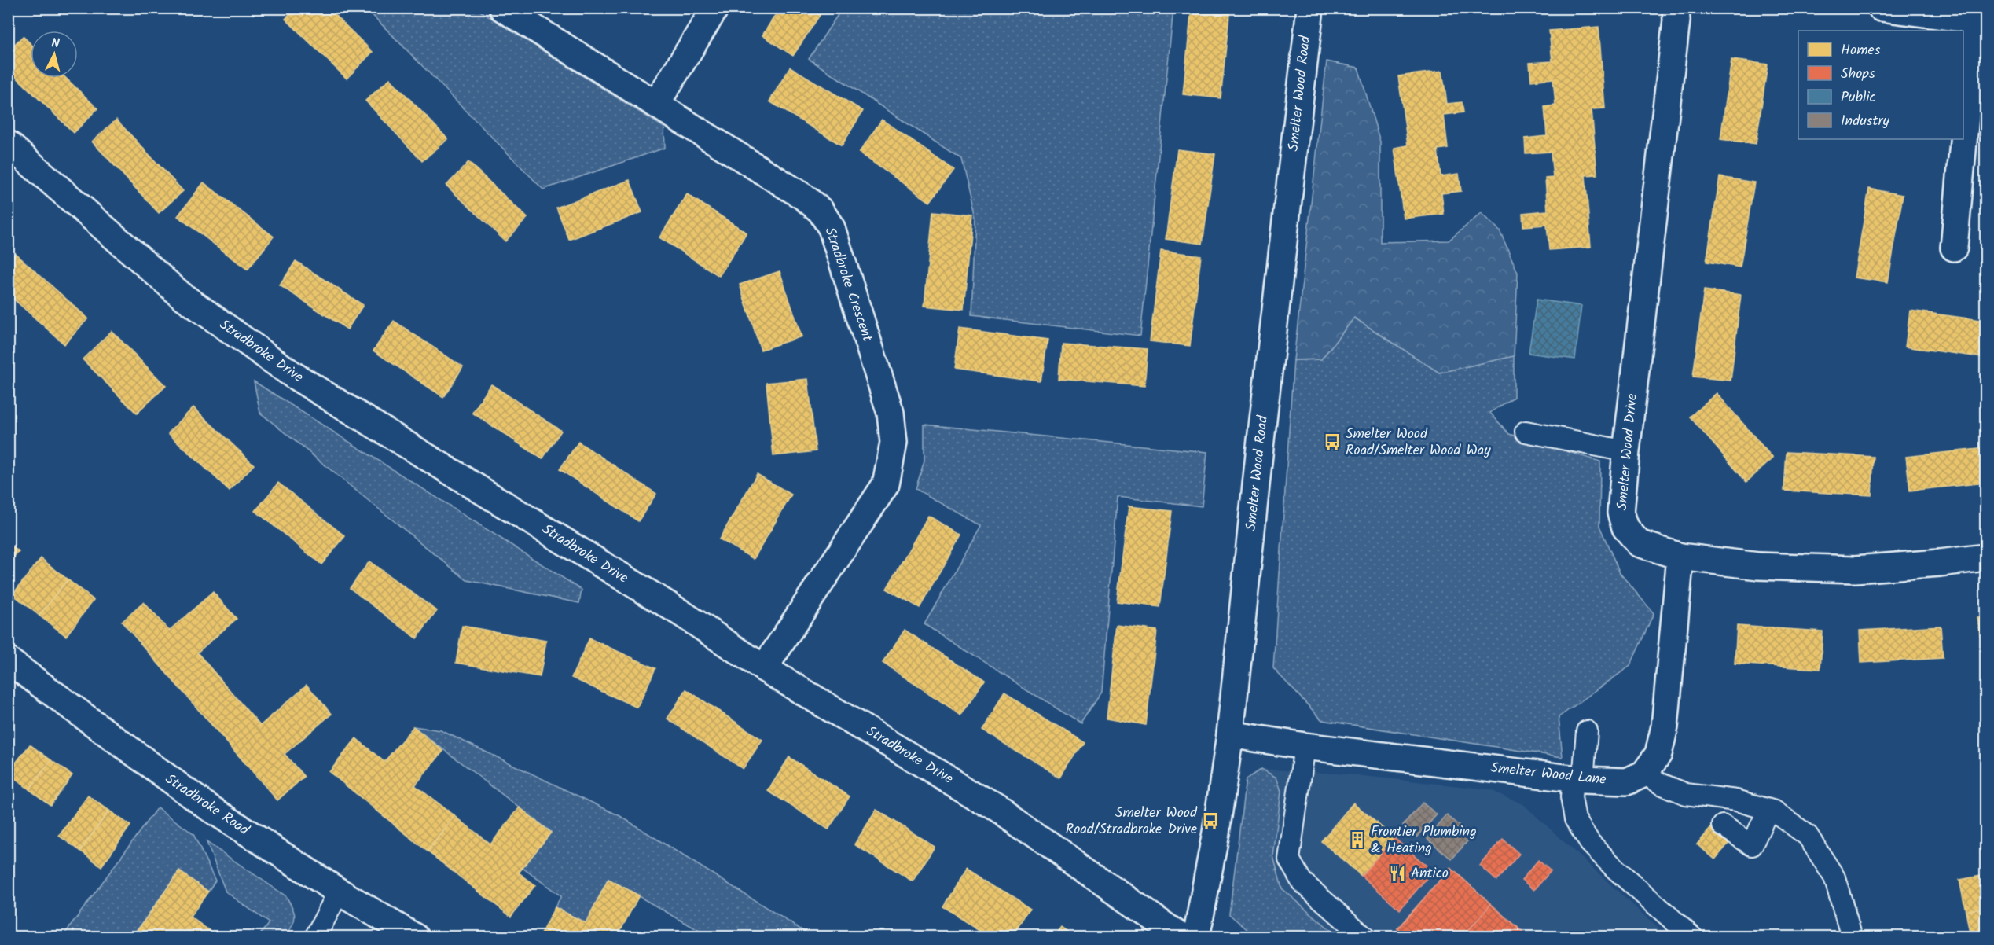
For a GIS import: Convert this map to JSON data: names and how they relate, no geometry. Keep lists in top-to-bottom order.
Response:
{
  "streets": {
    "street": [
      "Smelter Wood Road",
      "Stradbroke Crescent",
      "Stradbroke Drive",
      "Smelter Wood Drive",
      "Smelter Wood Lane",
      "Stradbroke Road"
    ]
  },
  "crossings": [
    ["Smelter Wood Road", "Smelter Wood Lane"],
    ["Stradbroke Crescent", "Stradbroke Drive"]
  ],
  "places": {
    "bus stop": ["Smelter Wood Road/Smelter Wood Way", "Smelter Wood Road/Stradbroke Drive"],
    "building": ["Frontier Plumbing & Heating"],
    "restaurant": ["Antico"]
  },
  "legend": [
    "Homes",
    "Shops",
    "Public",
    "Industry"
  ],
  "north": "top"
}
